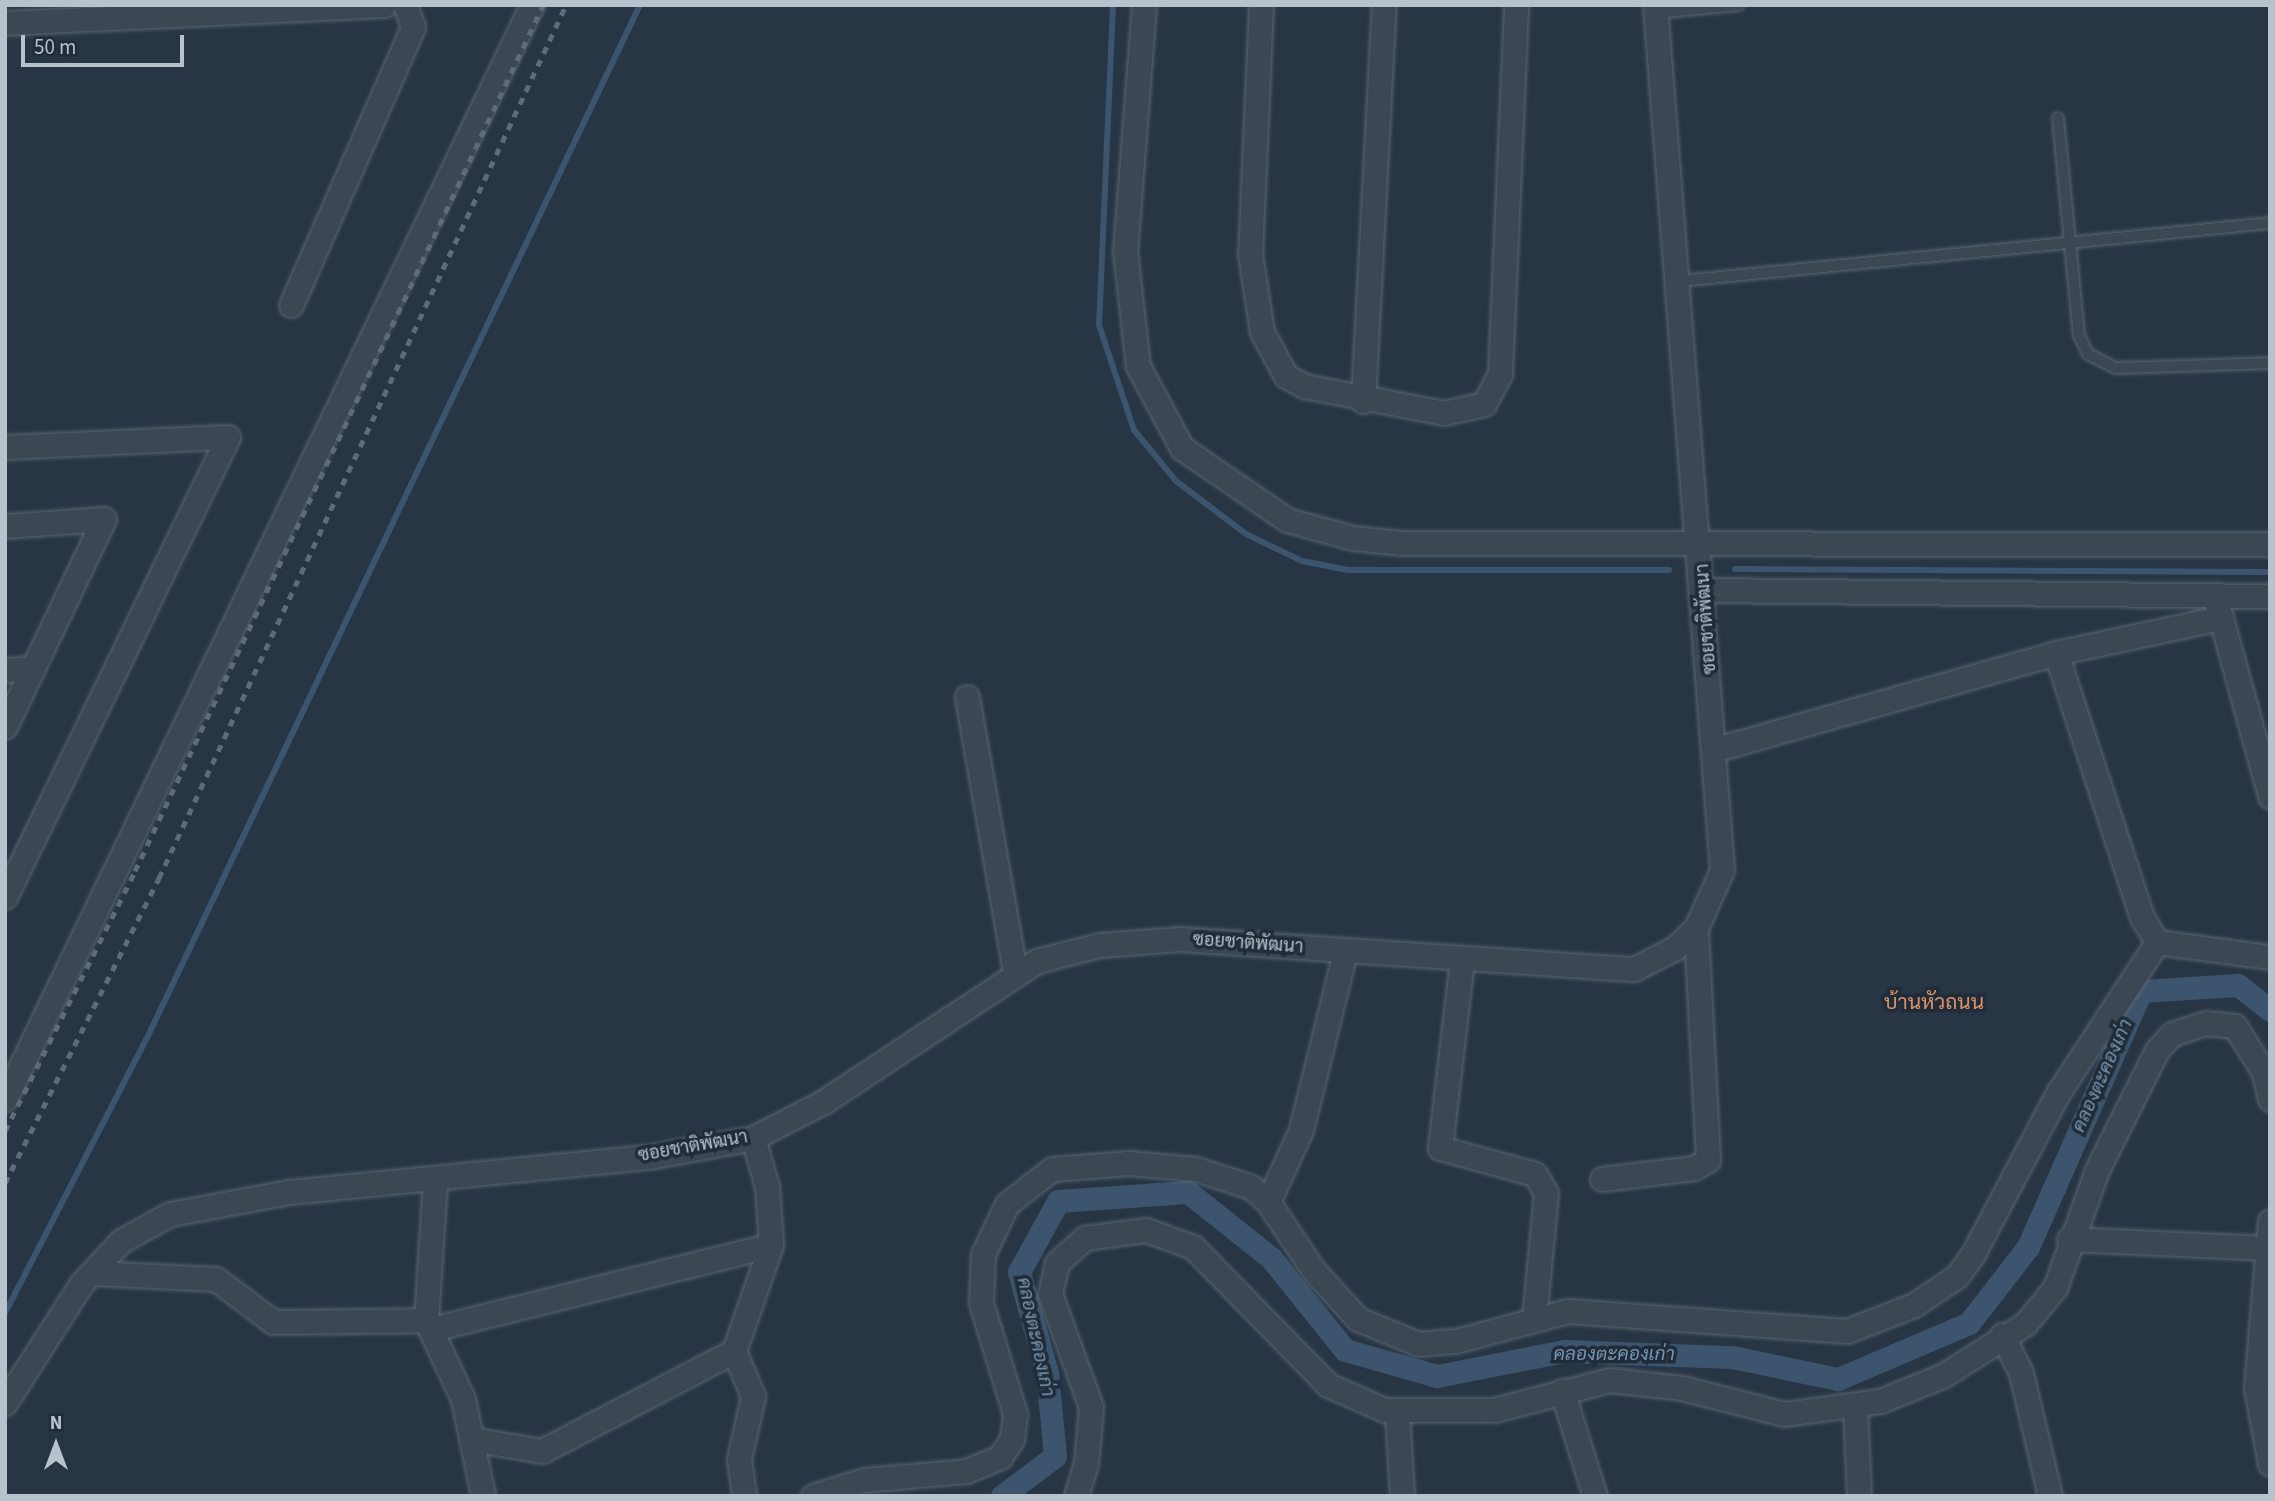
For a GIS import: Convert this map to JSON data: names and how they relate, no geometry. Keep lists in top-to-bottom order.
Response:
{
  "streets": {
    "street": ["ซอยชาติพัฒนา"]
  },
  "districts": ["บ้านหัวถนน"],
  "water": ["คลองตะคองเก่า"],
  "scale_bar": "50 m",
  "north": "top"
}
